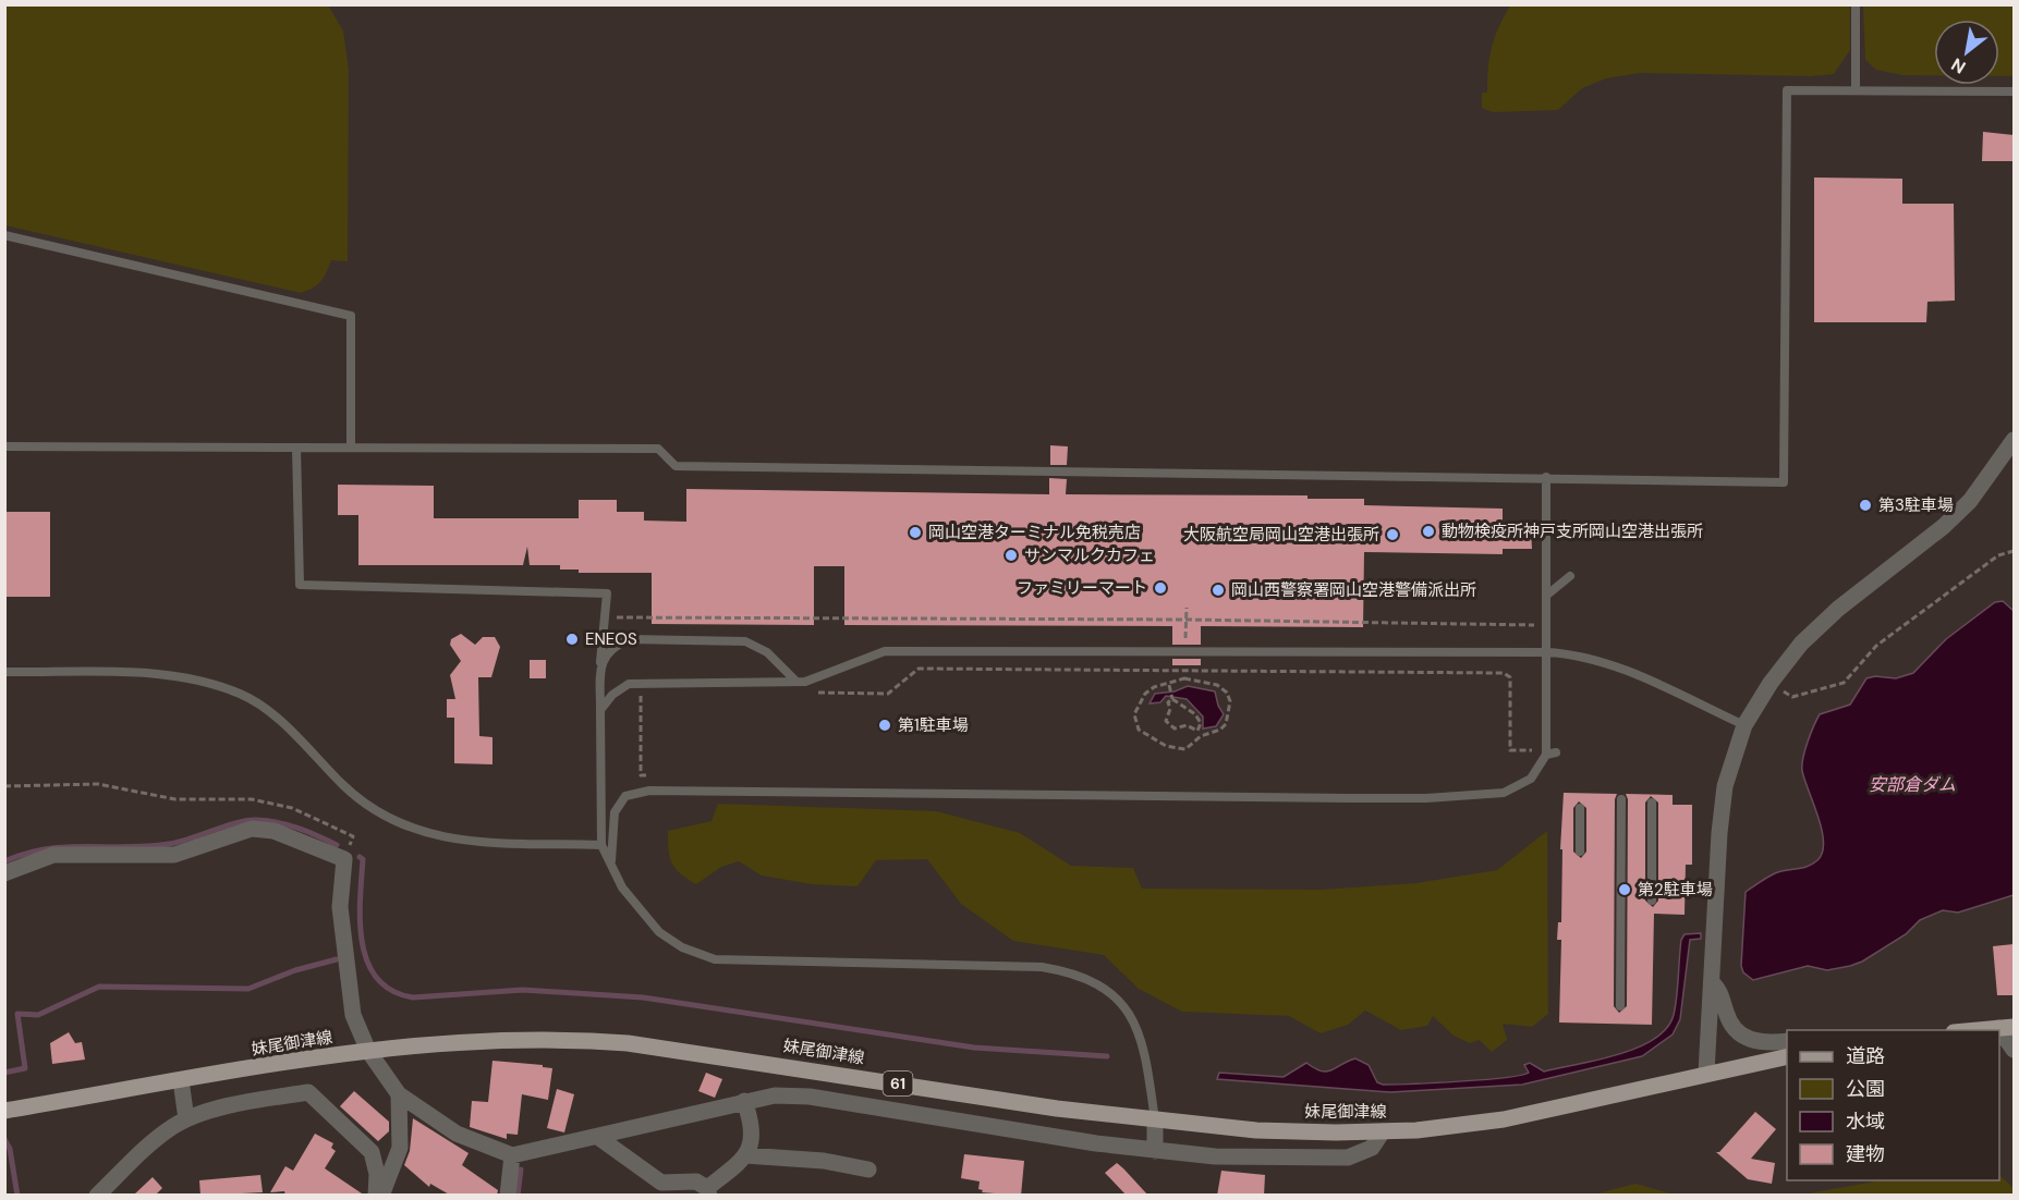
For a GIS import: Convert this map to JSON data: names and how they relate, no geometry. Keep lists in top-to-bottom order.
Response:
{
  "streets": {
    "main road": ["妹尾御津線", "61"]
  },
  "water": ["安部倉ダム"],
  "places": [
    "第3駐車場",
    "動物検疫所神戸支所岡山空港出張所",
    "岡山空港ターミナル免税売店",
    "大阪航空局岡山空港出張所",
    "サンマルクカフェ",
    "ファミリーマート",
    "岡山西警察署岡山空港警備派出所",
    "ENEOS",
    "第1駐車場",
    "第2駐車場"
  ],
  "legend": [
    "道路",
    "公園",
    "水域",
    "建物"
  ],
  "north": "bottom left"
}
